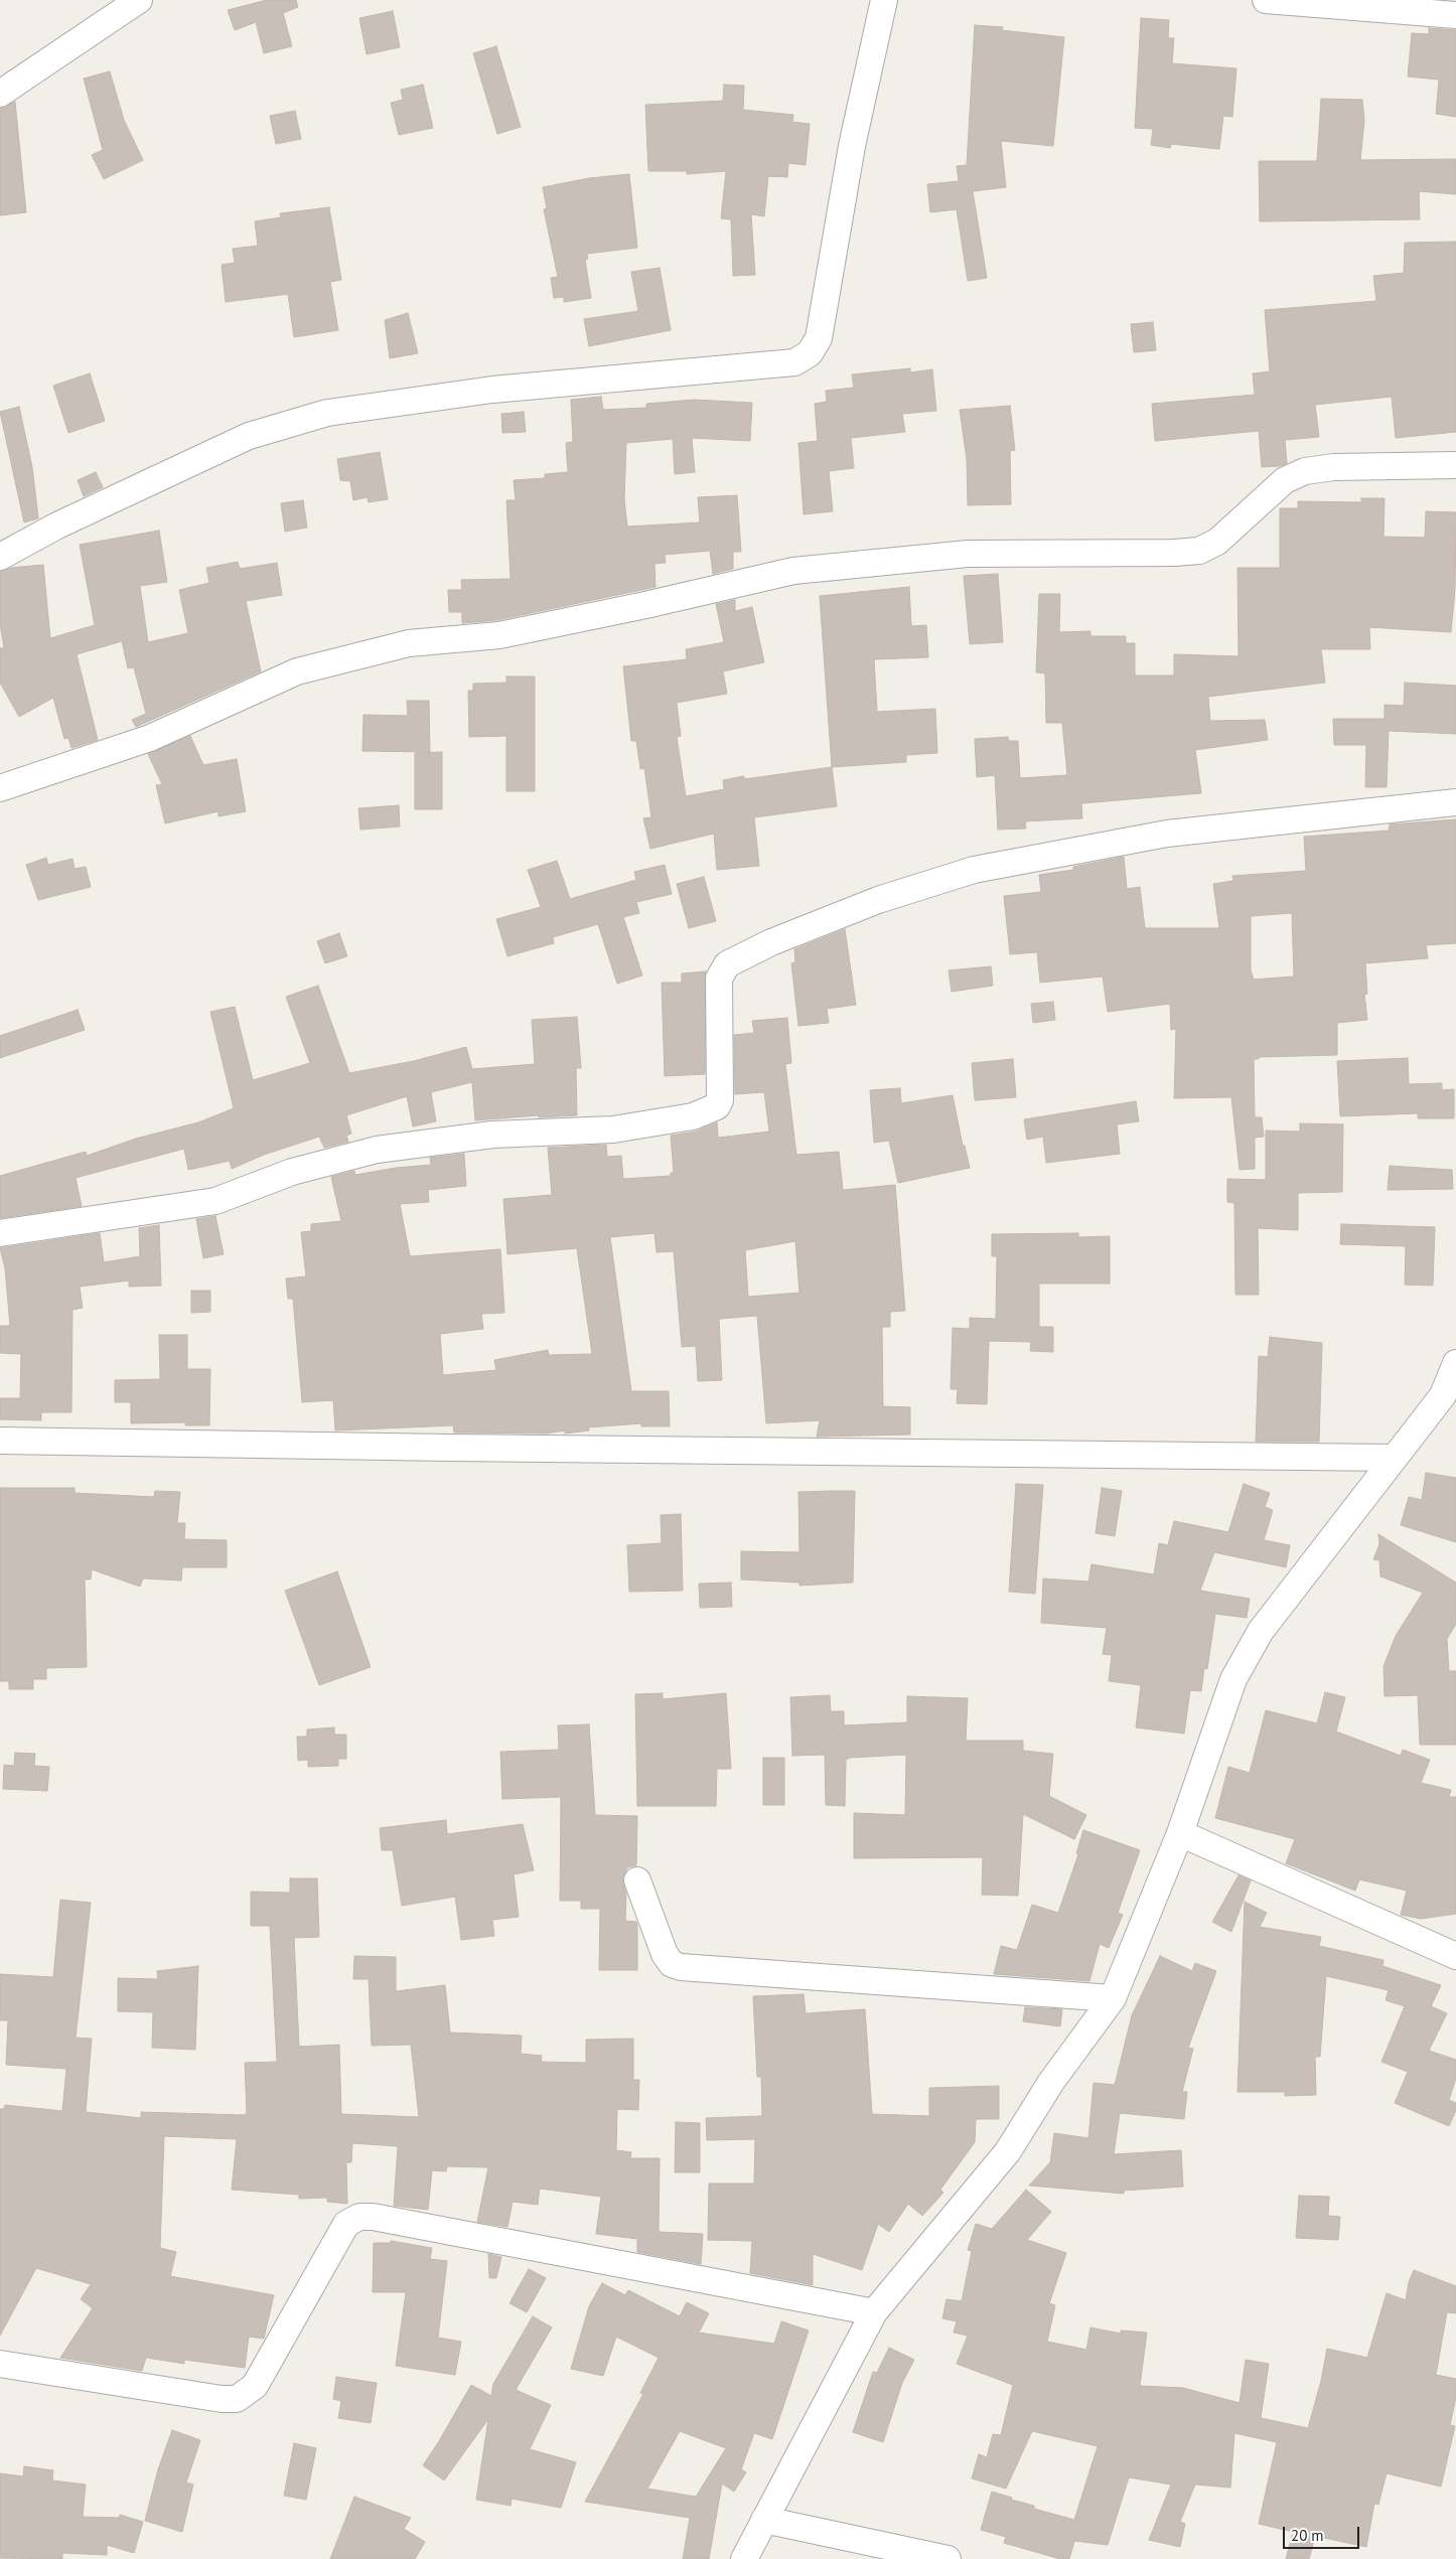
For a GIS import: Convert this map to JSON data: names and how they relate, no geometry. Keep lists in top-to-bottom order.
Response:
{
  "scale_bar": "20 m"
}
